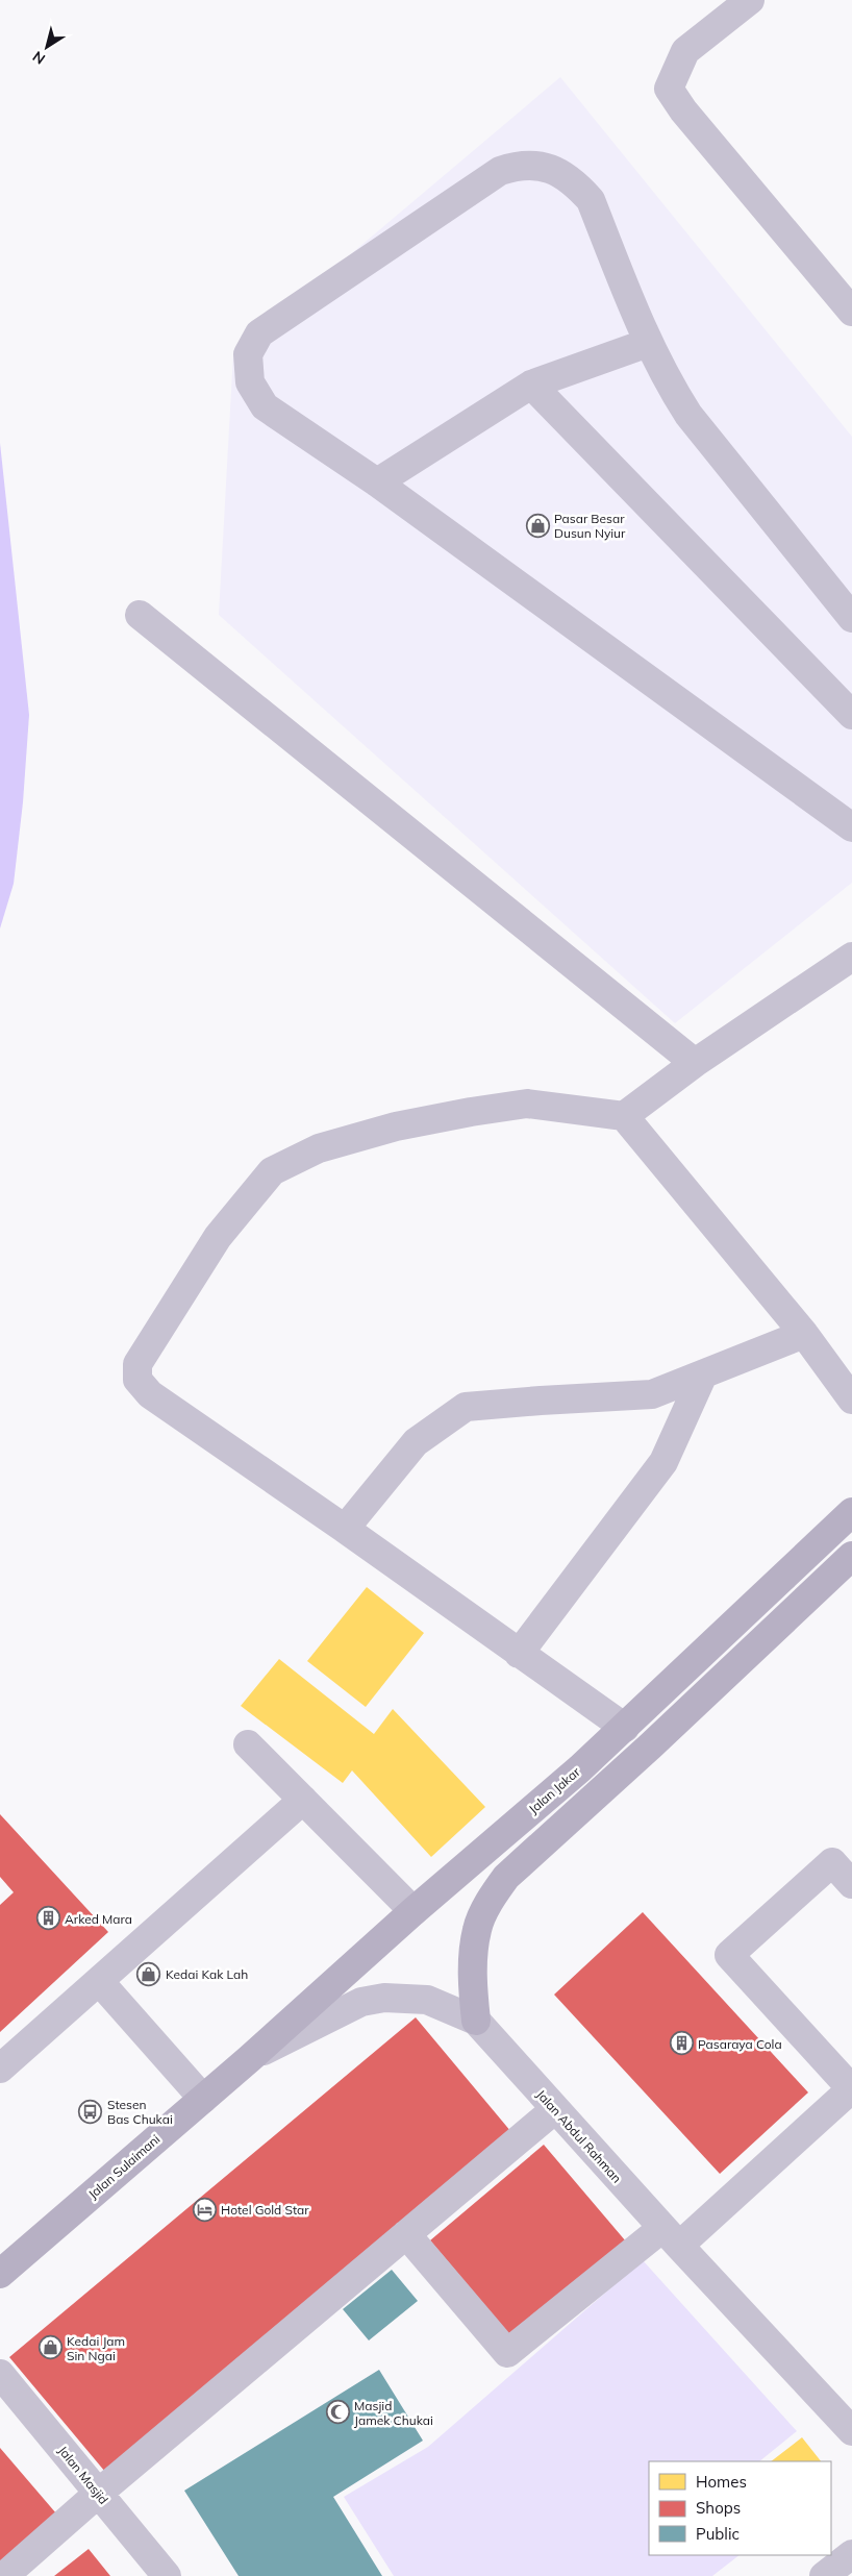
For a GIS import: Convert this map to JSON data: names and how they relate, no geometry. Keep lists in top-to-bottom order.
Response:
{
  "streets": {
    "main road": ["Jalan Jakar", "Jalan Sulaimani"],
    "street": ["Jalan Abdul Rahman", "Jalan Masjid"]
  },
  "crossings": [
    ["Jalan Jakar", "Jalan Abdul Rahman"],
    ["Jalan Jakar", "Jalan Sulaimani"],
    ["Jalan Abdul Rahman", "Jalan Sulaimani"]
  ],
  "places": {
    "shop": ["Pasar Besar Dusun Nyiur", "Kedai Kak Lah", "Kedai Jam Sin Ngai"],
    "building": ["Arked Mara", "Pasaraya Cola"],
    "bus stop": ["Stesen Bas Chukai"],
    "hotel": ["Hotel Gold Star"],
    "mosque": ["Masjid Jamek Chukai"]
  },
  "legend": ["Homes", "Shops", "Public"],
  "north": "bottom left"
}
